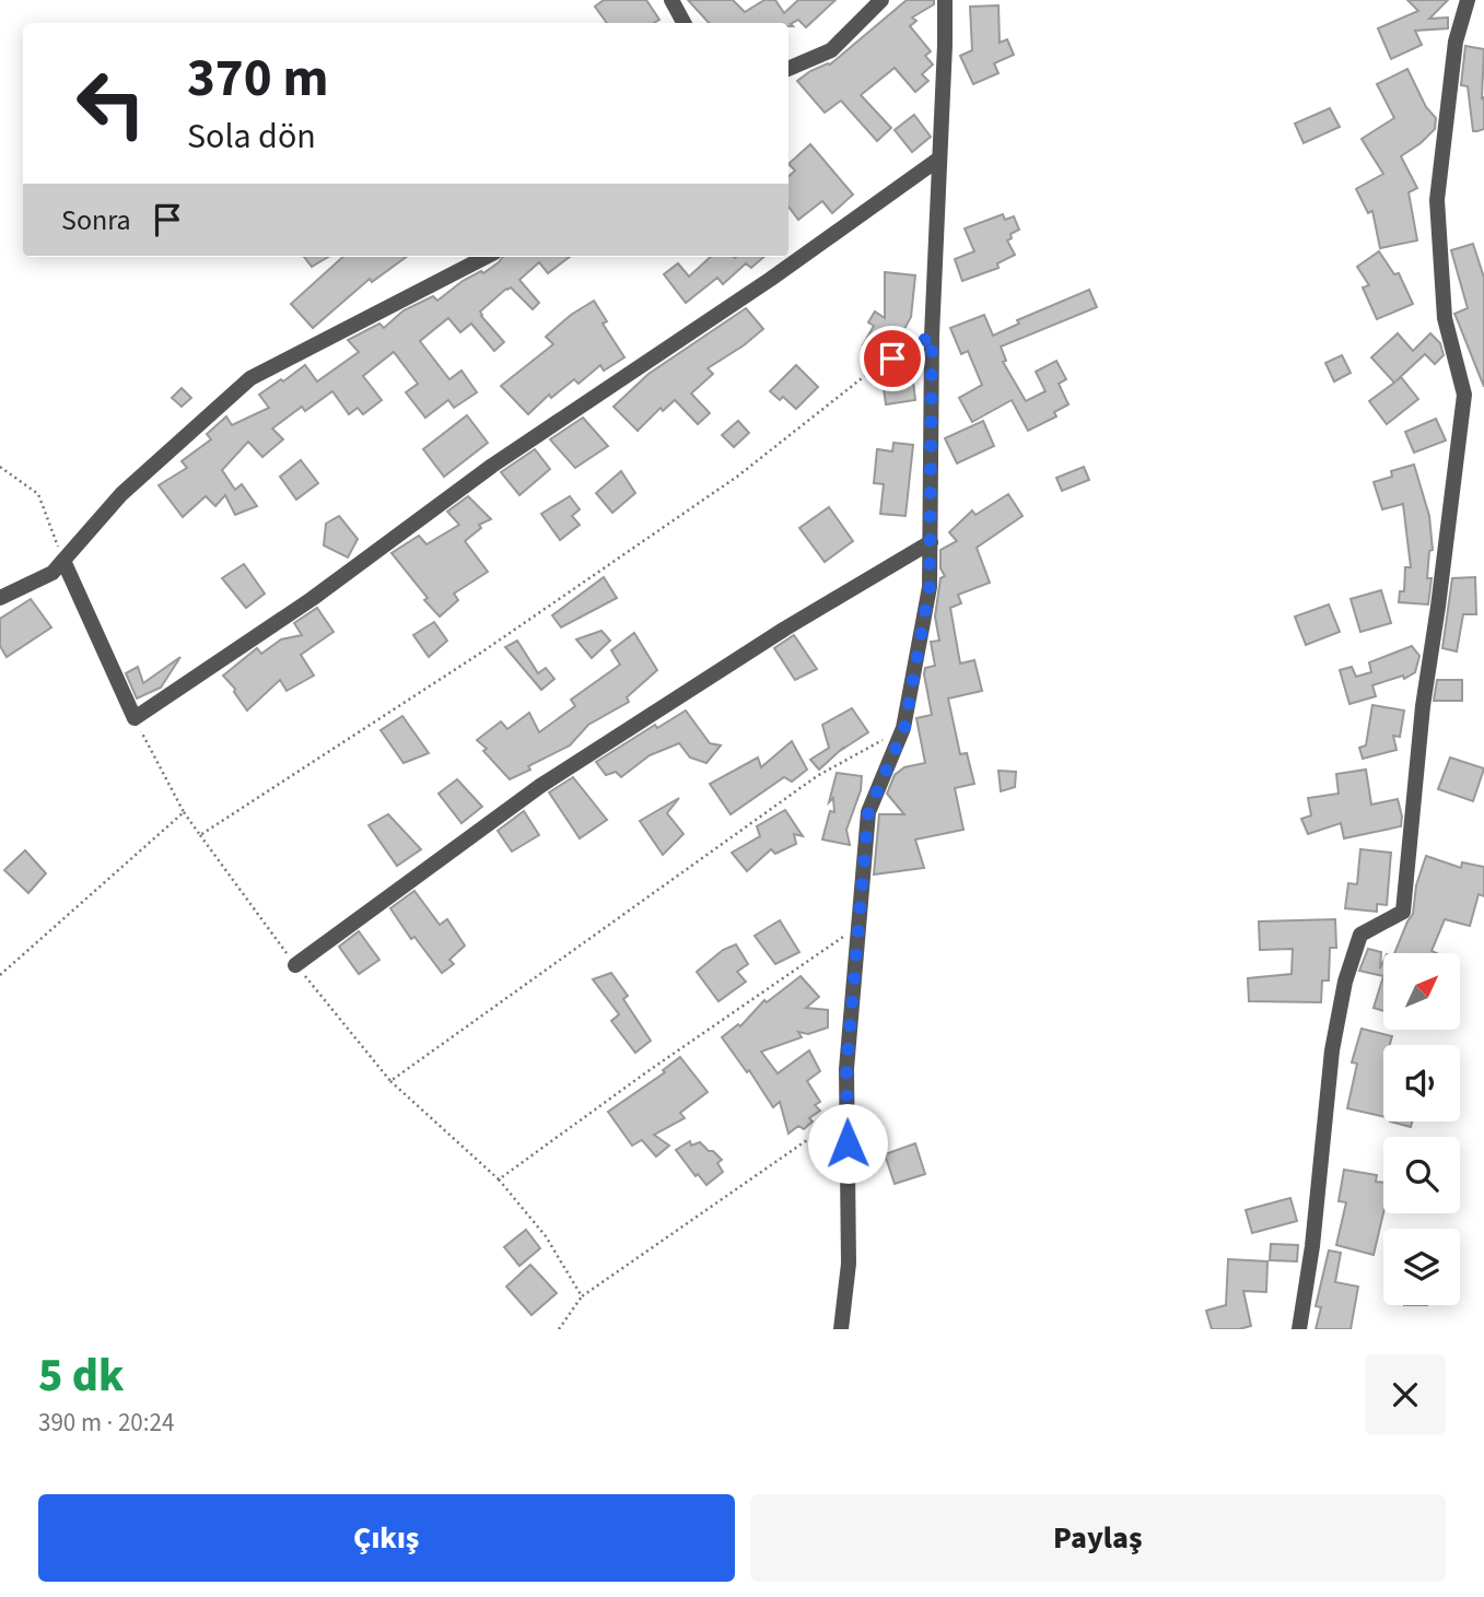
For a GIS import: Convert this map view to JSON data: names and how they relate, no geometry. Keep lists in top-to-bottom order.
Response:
{
  "north": "top right",
  "page": {
    "turn": ["370 m", "Sola dön"],
    "then": "Sonra",
    "heading": ["5 dk", "390 m · 20:24"],
    "buttons": ["Çıkış", "Paylaş"]
  }
}
